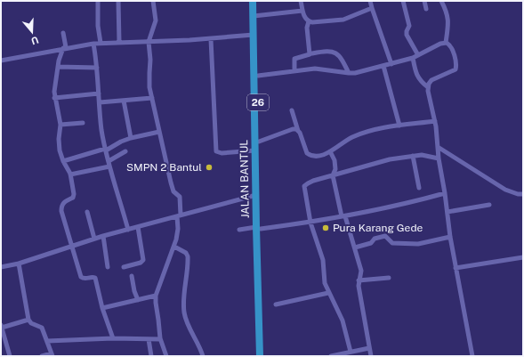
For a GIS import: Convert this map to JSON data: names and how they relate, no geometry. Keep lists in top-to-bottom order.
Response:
{
  "streets": {
    "main road": ["26", "JALAN BANTUL"]
  },
  "places": ["SMPN 2 Bantul", "Pura Karang Gede"],
  "north": "bottom"
}
